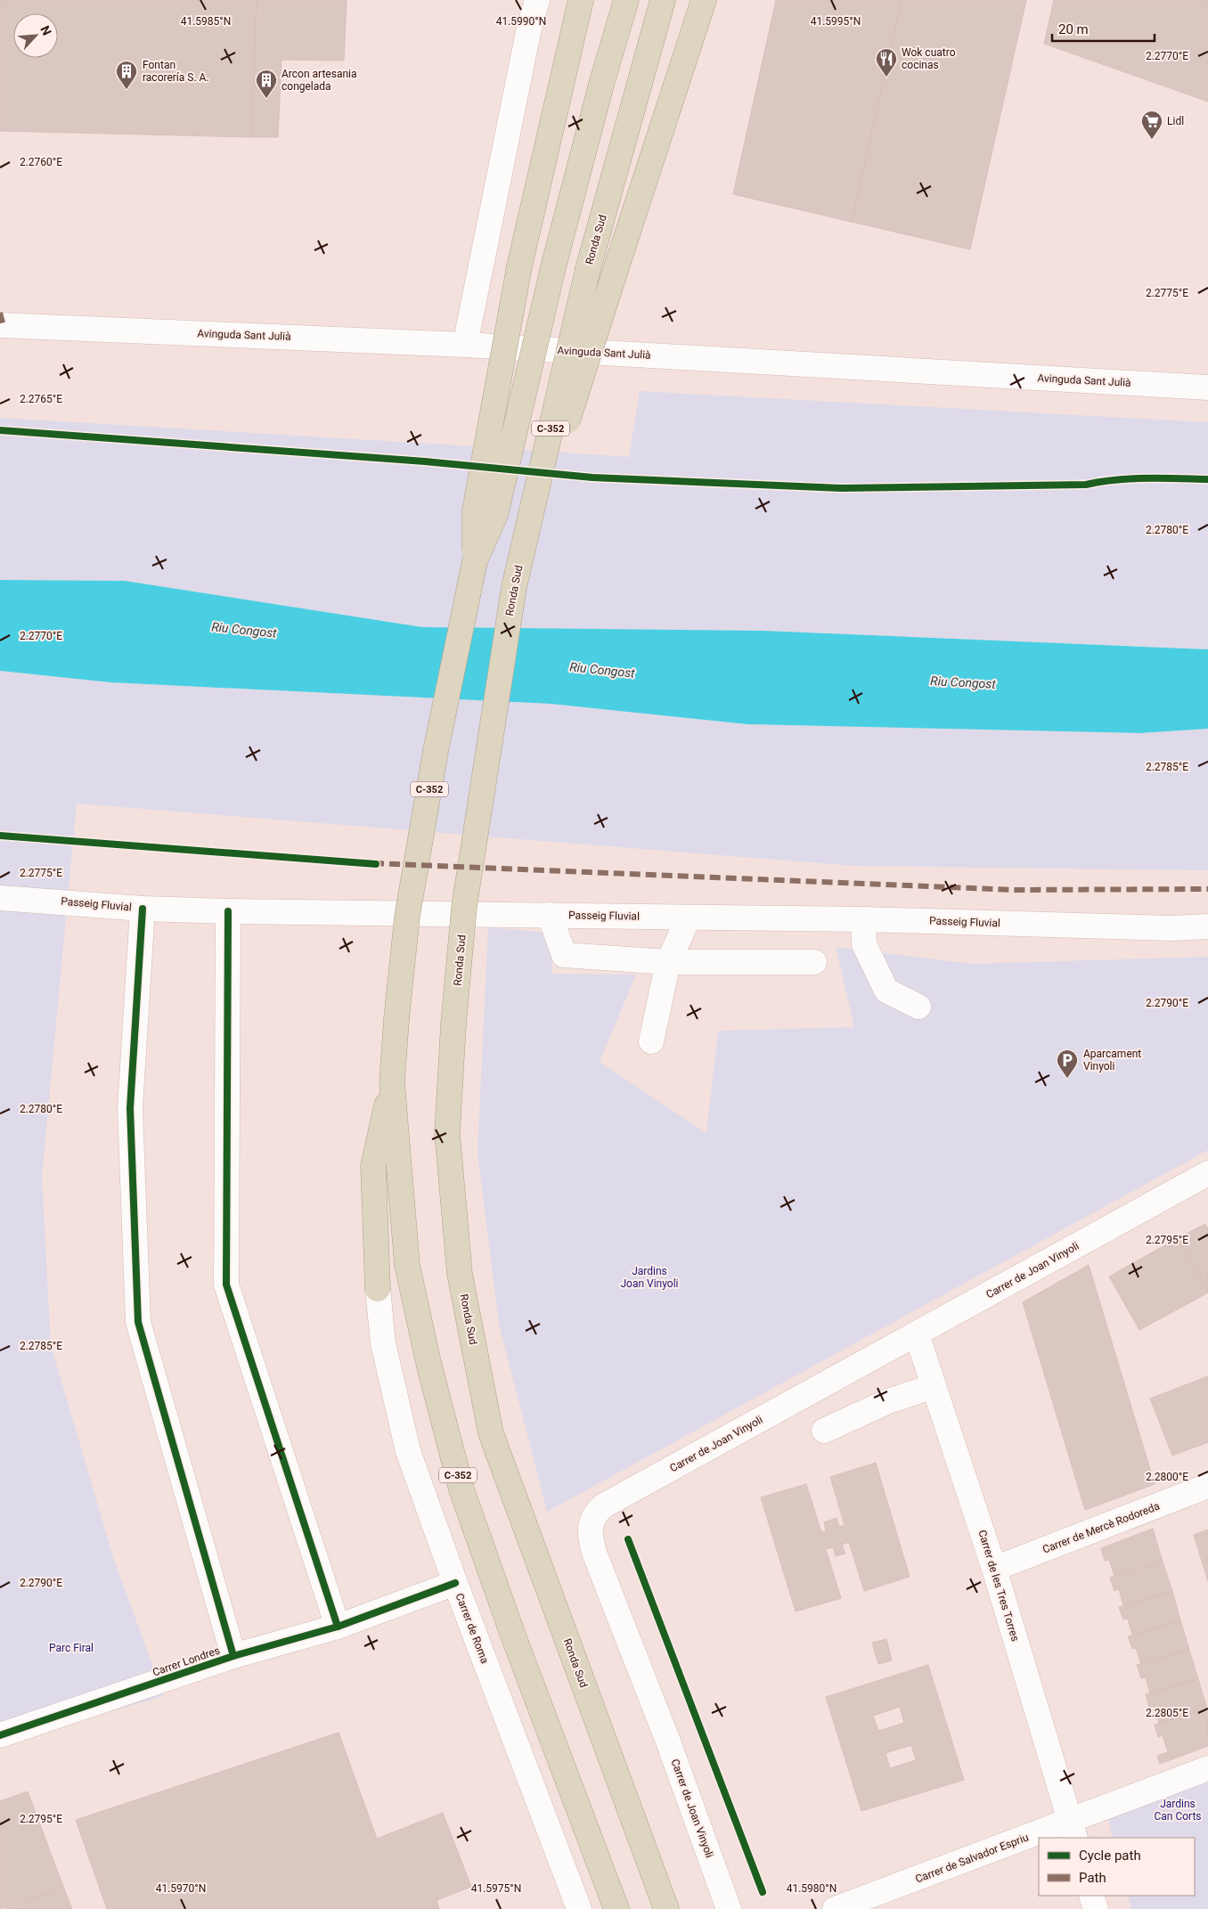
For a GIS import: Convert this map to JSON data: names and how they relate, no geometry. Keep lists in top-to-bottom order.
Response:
{
  "streets": {
    "highway": ["Ronda Sud", "C-352"],
    "street": [
      "Avinguda Sant Julià",
      "Passeig Fluvial",
      "Carrer de Joan Vinyoli",
      "Carrer de Mercè Rodoreda",
      "Carrer de les Tres Torres",
      "Carrer de Roma",
      "Carrer Londres",
      "Carrer de Salvador Espriu"
    ]
  },
  "crossings": [
    ["Carrer de Joan Vinyoli", "Carrer de les Tres Torres"],
    ["Carrer de Mercè Rodoreda", "Carrer de les Tres Torres"],
    ["Carrer de les Tres Torres", "Carrer de Salvador Espriu"],
    ["Carrer de Roma", "Carrer Londres"]
  ],
  "water": ["Riu Congost"],
  "parks": ["Jardins Joan Vinyoli", "Parc Firal", "Jardins Can Corts"],
  "places": {
    "restaurant": ["Wok cuatro cocinas"],
    "building": ["Fontan racorería S. A.", "Arcon artesania congelada"],
    "supermarket": ["Lidl"],
    "parking": ["Aparcament Vinyoli"]
  },
  "legend": ["Cycle path", "Path"],
  "scale_bar": "20 m",
  "north": "top right",
  "coordinates": [
    "41.5985°N",
    "41.5990°N",
    "41.5995°N",
    "2.2770°E",
    "2.2760°E",
    "2.2775°E",
    "2.2765°E",
    "2.2780°E",
    "2.2785°E",
    "2.2790°E",
    "2.2795°E",
    "2.2800°E",
    "2.2805°E",
    "41.5970°N",
    "41.5975°N",
    "41.5980°N"
  ]
}
